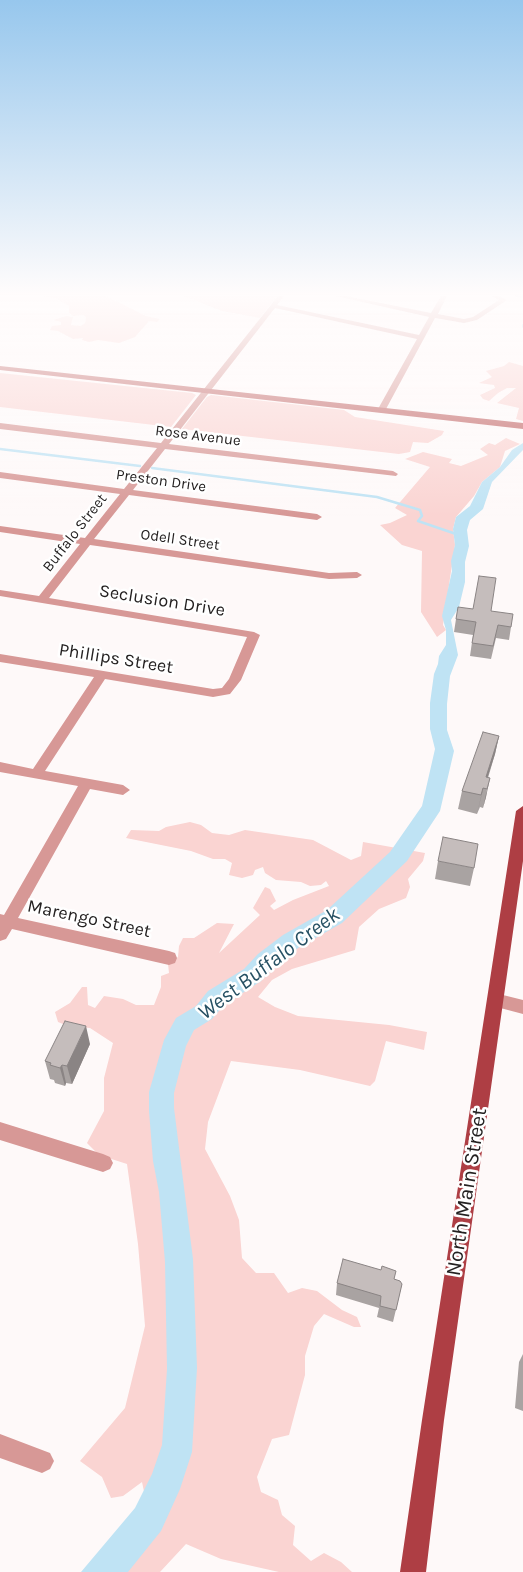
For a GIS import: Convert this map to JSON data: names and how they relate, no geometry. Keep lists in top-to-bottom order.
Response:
{
  "streets": {
    "main road": ["North Main Street"],
    "street": [
      "Rose Avenue",
      "Preston Drive",
      "Buffalo Street",
      "Odell Street",
      "Seclusion Drive",
      "Phillips Street",
      "Marengo Street"
    ]
  },
  "crossings": [
    ["Rose Avenue", "Buffalo Street"],
    ["Preston Drive", "Buffalo Street"],
    ["Buffalo Street", "Odell Street"],
    ["Buffalo Street", "Seclusion Drive"],
    ["Seclusion Drive", "Phillips Street"]
  ],
  "water": ["West Buffalo Creek"]
}
